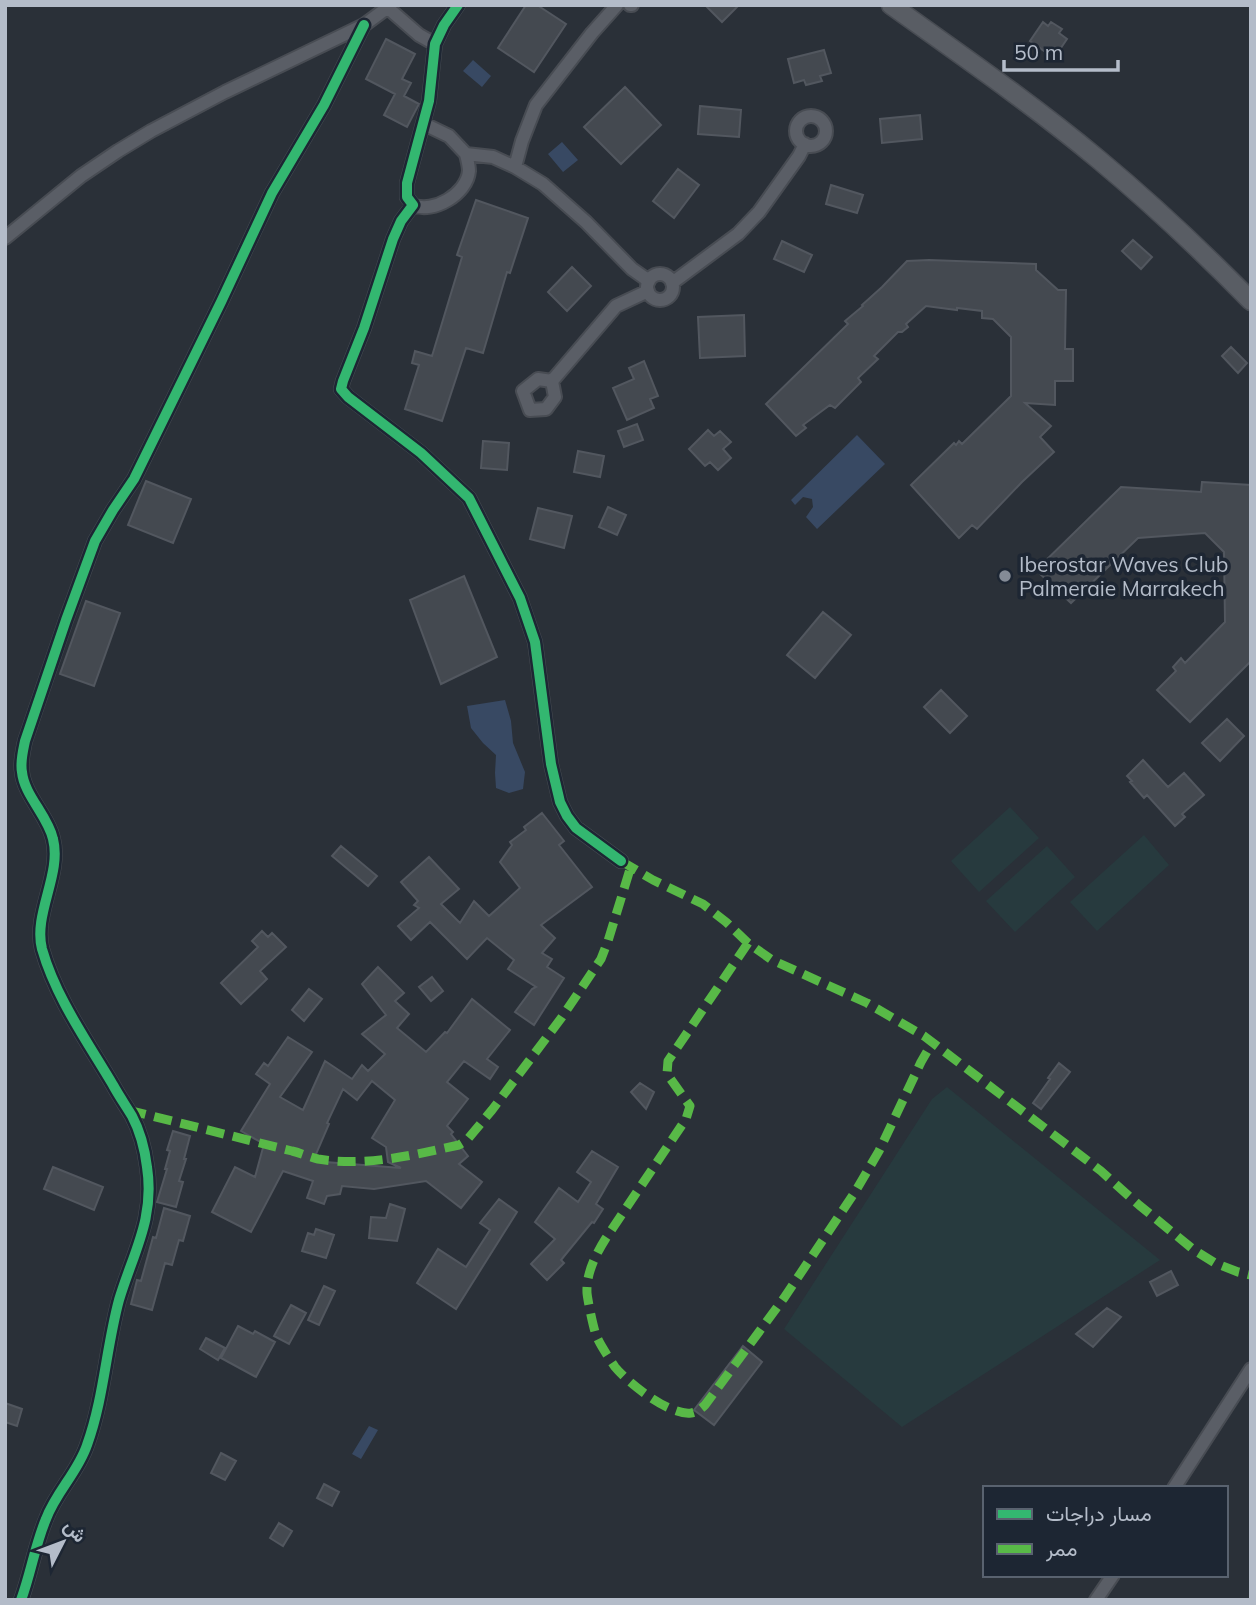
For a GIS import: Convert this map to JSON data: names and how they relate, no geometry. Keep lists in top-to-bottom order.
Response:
{
  "places": ["Iberostar Waves Club Palmeraie Marrakech"],
  "legend": ["مسار دراجات", "ممر"],
  "scale_bar": "50 m",
  "north": "top right"
}
